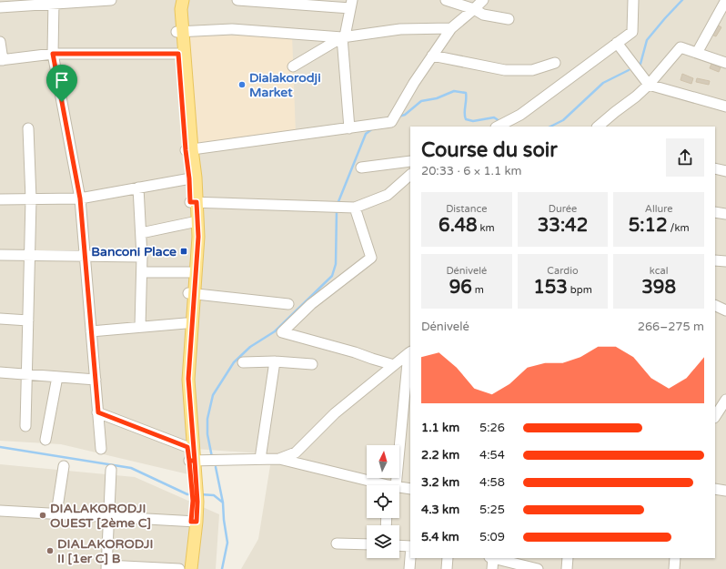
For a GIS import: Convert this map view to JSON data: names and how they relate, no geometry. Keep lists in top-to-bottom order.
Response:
{
  "places": {
    "other": ["Dialakorodji Market", "DIALAKORODJI OUEST [2ème C]", "DIALAKORODJI II [1er C] B"],
    "transit": ["Banconi Place"]
  },
  "north": "top",
  "page": {
    "heading": ["Course du soir", "20:33 · 6 × 1.1 km"],
    "stats": [
      ["Distance", "6.48 km"],
      ["Durée", "33:42"],
      ["Allure", "5:12 /km"],
      ["Dénivelé", "96 m"],
      ["Cardio", "153 bpm"],
      ["kcal", "398"]
    ],
    "chart": ["Dénivelé", "266–275 m"],
    "list": [
      {
        "name": "1.1 km",
        "note": "5:26"
      },
      {
        "name": "2.2 km",
        "note": "4:54"
      },
      {
        "name": "3.2 km",
        "note": "4:58"
      },
      {
        "name": "4.3 km",
        "note": "5:25"
      },
      {
        "name": "5.4 km",
        "note": "5:09"
      }
    ]
  }
}
